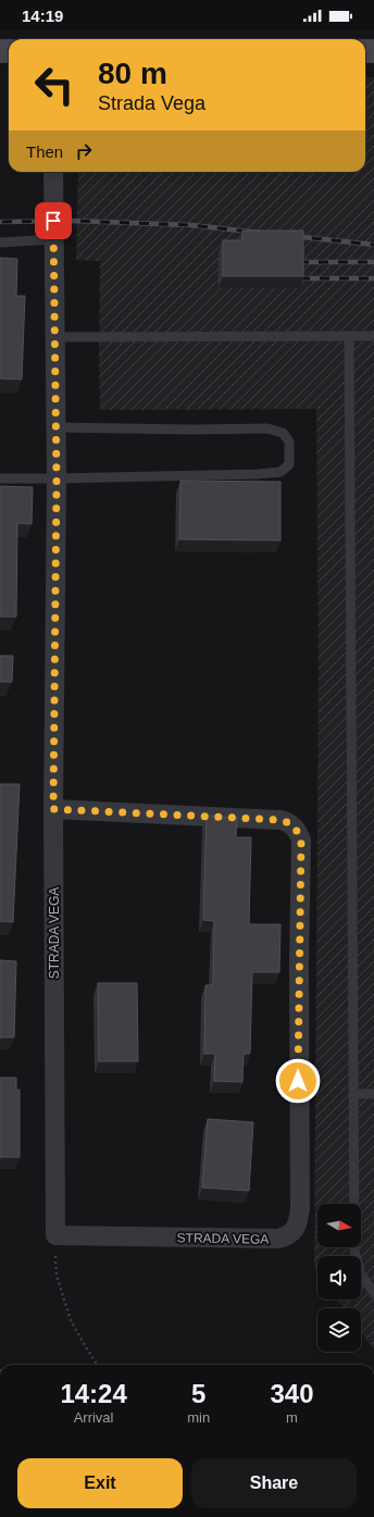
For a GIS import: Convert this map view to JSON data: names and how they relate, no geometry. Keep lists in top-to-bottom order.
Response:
{
  "streets": {
    "street": ["STRADA VEGA"]
  },
  "north": "right",
  "page": {
    "status": "14:19",
    "turn": ["80 m", "Strada Vega"],
    "then": "Then",
    "eta": [
      "14:24",
      "Arrival",
      "5",
      "min",
      "340",
      "m"
    ],
    "buttons": ["Exit", "Share"]
  }
}
